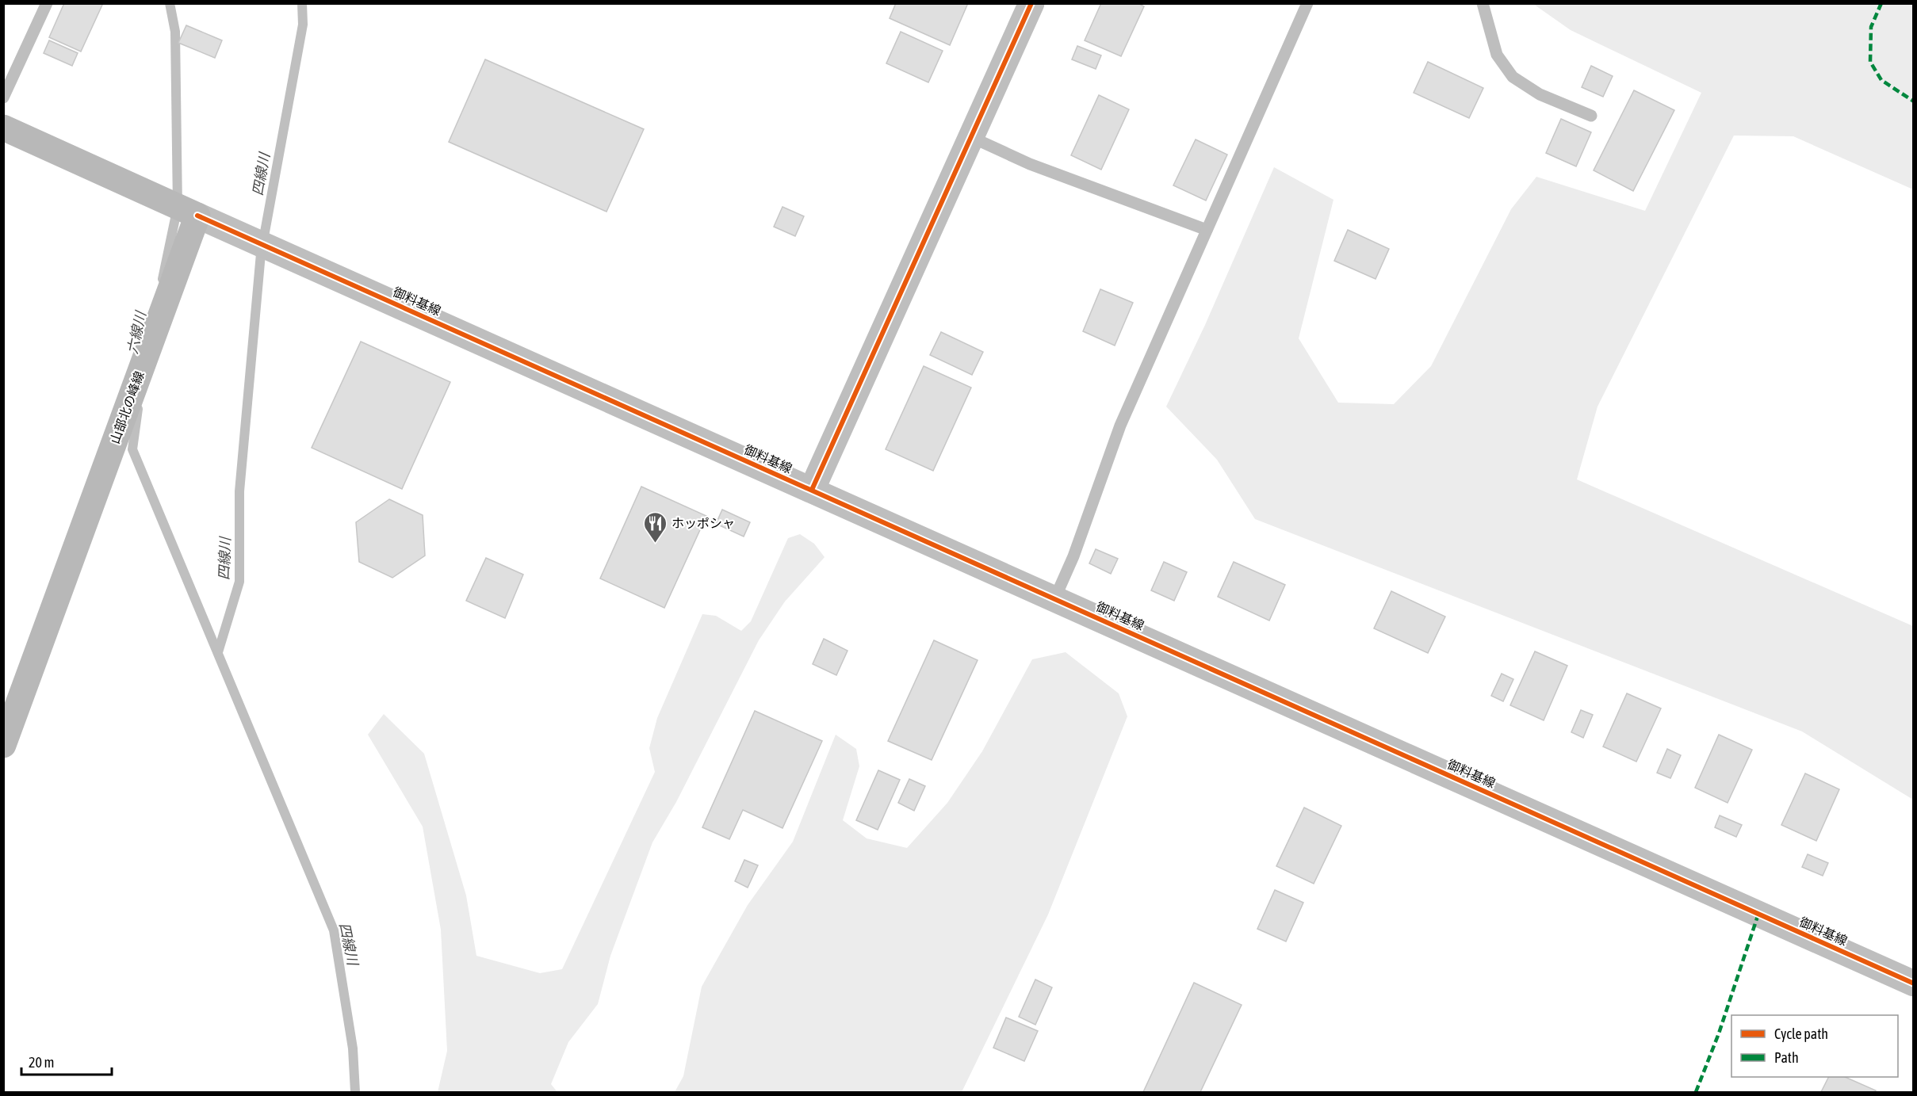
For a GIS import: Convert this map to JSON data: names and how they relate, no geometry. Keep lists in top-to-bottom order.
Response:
{
  "streets": {
    "main road": ["山部北の峰線"],
    "street": ["御料基線"]
  },
  "crossings": [
    ["御料基線", "山部北の峰線"]
  ],
  "water": ["四線川", "六線川"],
  "places": {
    "restaurant": ["ホッポシャ"]
  },
  "legend": ["Cycle path", "Path"],
  "scale_bar": "20 m"
}
